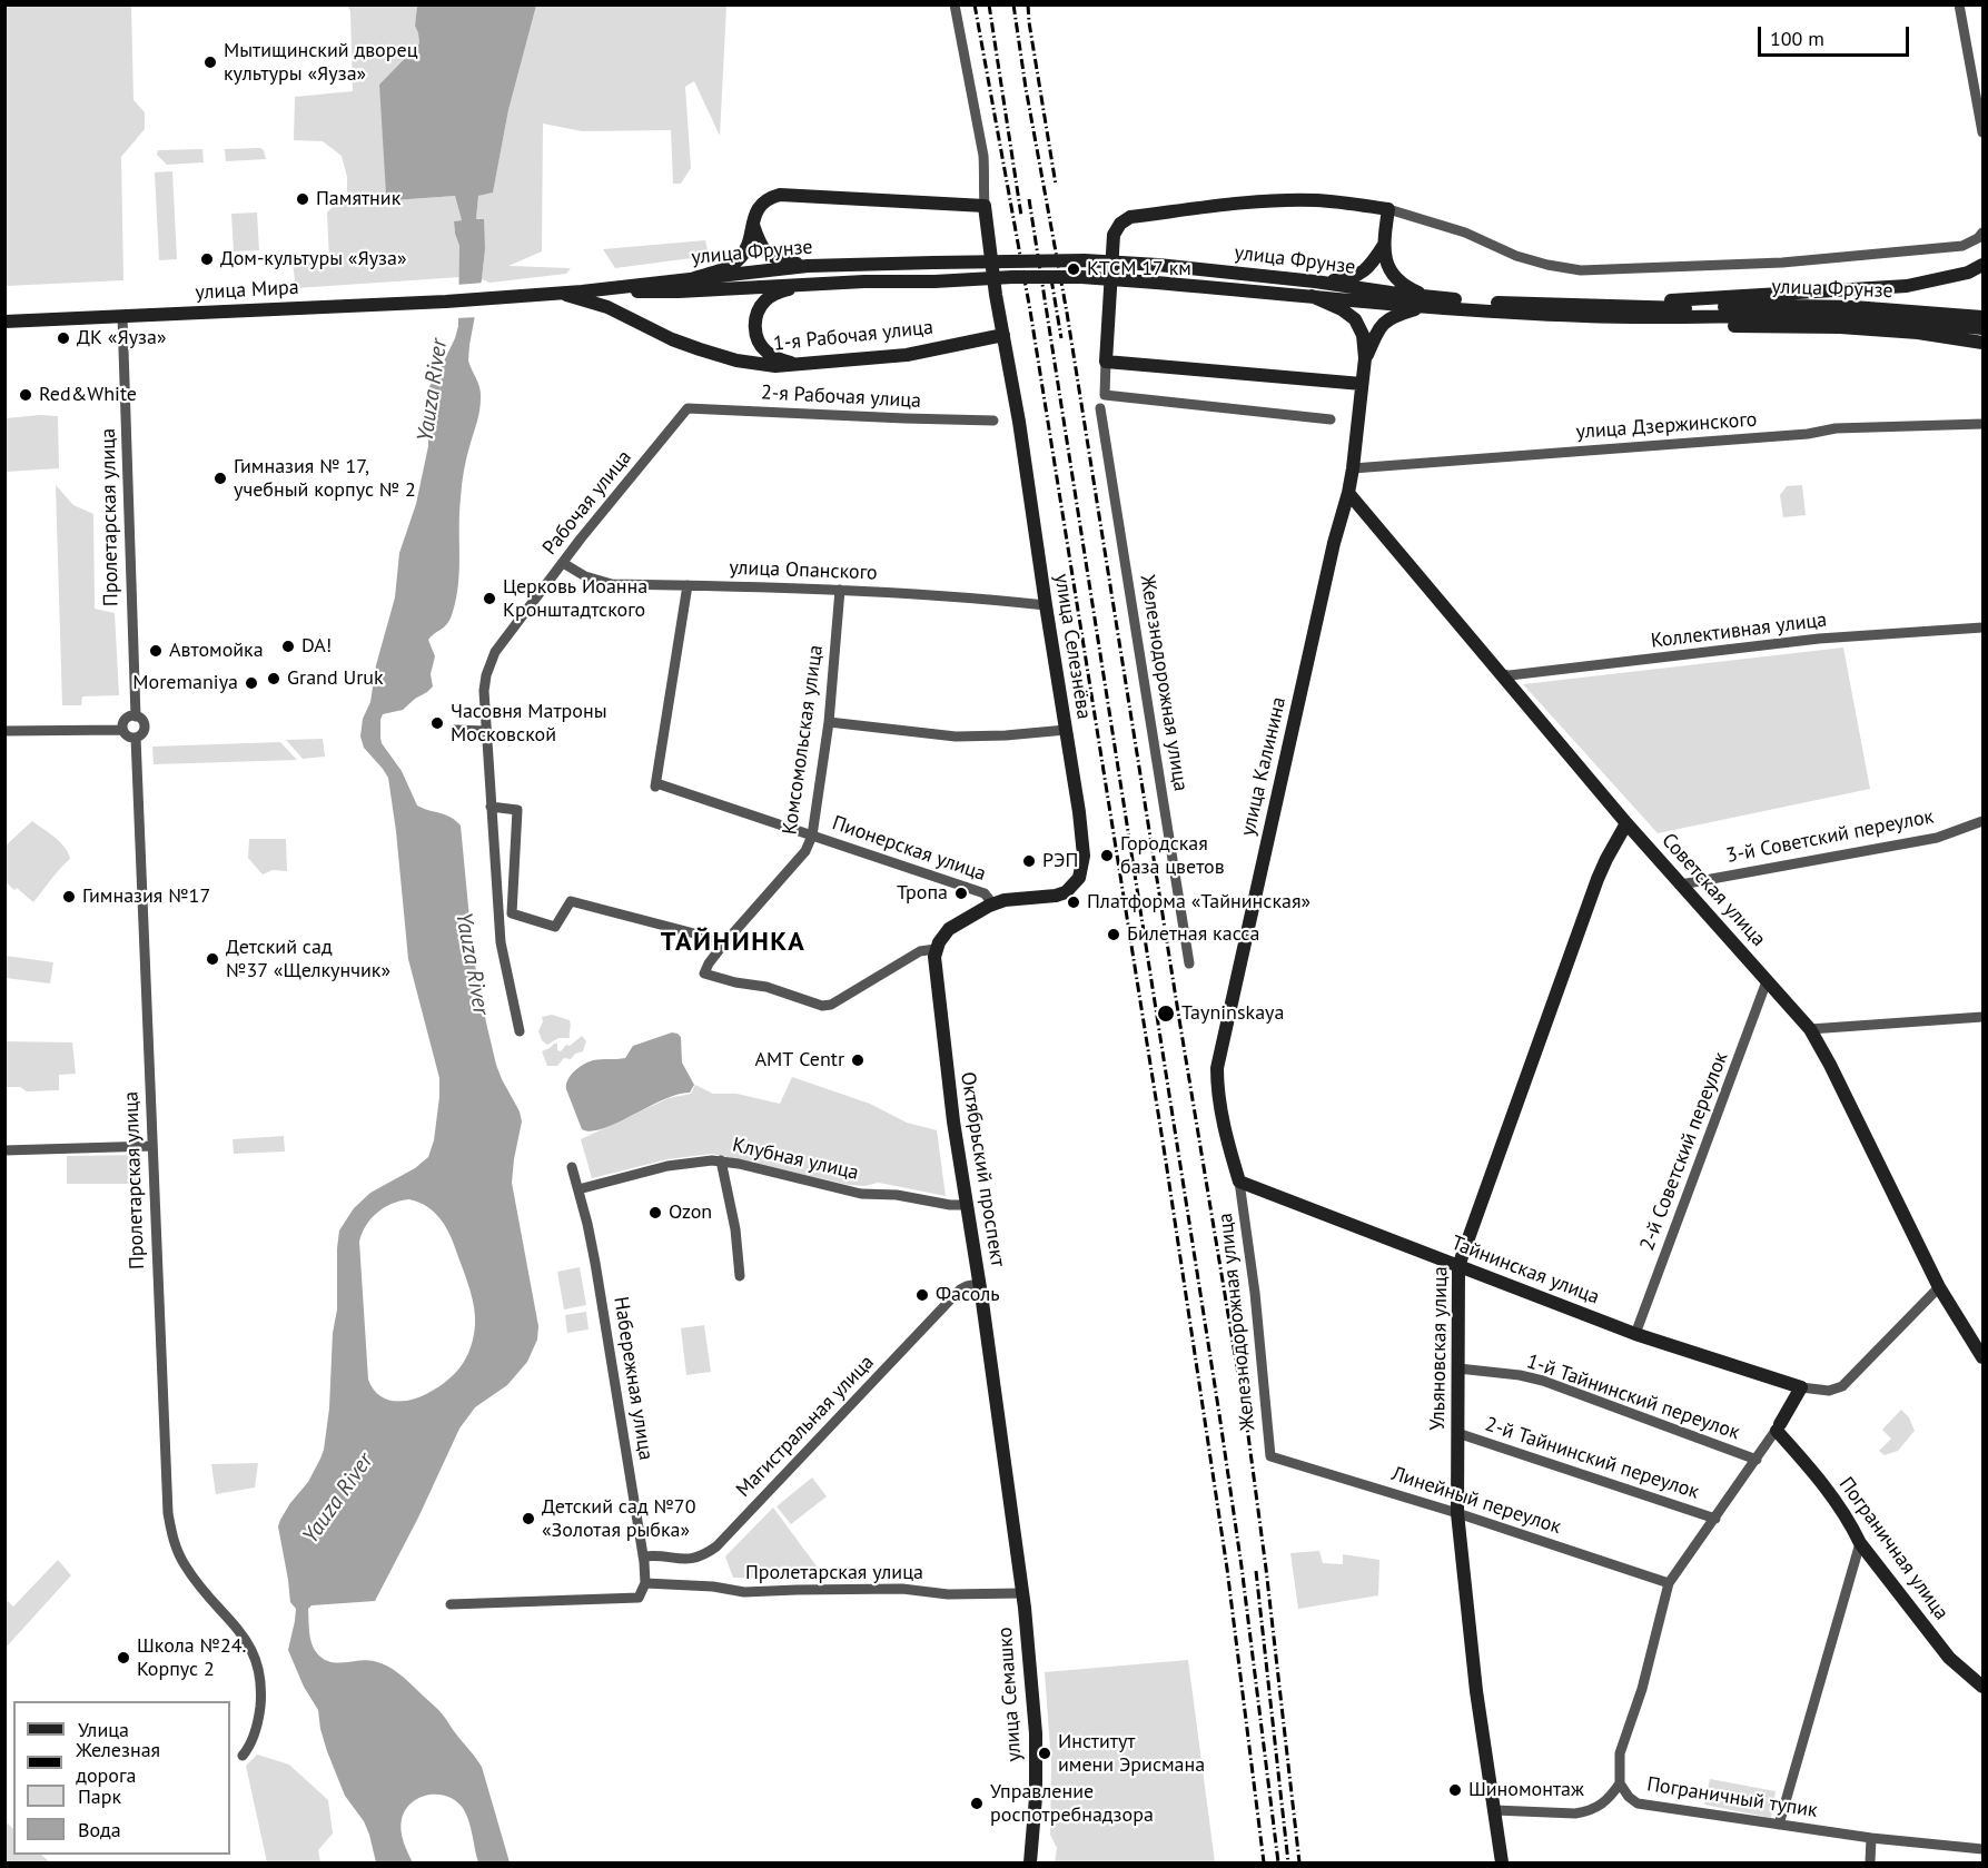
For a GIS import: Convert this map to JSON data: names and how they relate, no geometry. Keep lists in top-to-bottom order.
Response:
{
  "streets": {
    "main road": [
      "улица Фрунзе",
      "улица Мира",
      "1-я Рабочая улица",
      "улица Селезнёва",
      "улица Калинина",
      "Советская улица",
      "Октябрьский проспект",
      "Тайнинская улица",
      "Ульяновская улица",
      "Пограничная улица",
      "улица Семашко"
    ],
    "street": [
      "2-я Рабочая улица",
      "улица Дзержинского",
      "Рабочая улица",
      "Пролетарская улица",
      "улица Опанского",
      "Коллективная улица",
      "Железнодорожная улица",
      "Комсомольская улица",
      "3-й Советский переулок",
      "Пионерская улица",
      "2-й Советский переулок",
      "Клубная улица",
      "Набережная улица",
      "1-й Тайнинский переулок",
      "Магистральная улица",
      "2-й Тайнинский переулок",
      "Линейный переулок",
      "Пограничный тупик"
    ]
  },
  "crossings": [
    ["улица Фрунзе", "улица Мира"],
    ["улица Фрунзе", "1-я Рабочая улица"],
    ["улица Мира", "Пролетарская улица"],
    ["1-я Рабочая улица", "улица Селезнёва"],
    ["2-я Рабочая улица", "Рабочая улица"],
    ["улица Дзержинского", "улица Калинина"],
    ["Рабочая улица", "улица Опанского"],
    ["Пролетарская улица", "Набережная улица"],
    ["Пролетарская улица", "улица Семашко"],
    ["улица Опанского", "улица Селезнёва"],
    ["улица Опанского", "Комсомольская улица"],
    ["улица Опанского", "Пионерская улица"],
    ["Коллективная улица", "Советская улица"],
    ["улица Селезнёва", "Пионерская улица"],
    ["Железнодорожная улица", "улица Калинина"],
    ["Железнодорожная улица", "Тайнинская улица"],
    ["Железнодорожная улица", "Линейный переулок"],
    ["Комсомольская улица", "Пионерская улица"],
    ["Комсомольская улица", "Октябрьский проспект"],
    ["улица Калинина", "Советская улица"],
    ["улица Калинина", "Тайнинская улица"],
    ["3-й Советский переулок", "Советская улица"],
    ["Советская улица", "2-й Советский переулок"],
    ["Советская улица", "Ульяновская улица"],
    ["2-й Советский переулок", "Тайнинская улица"],
    ["Клубная улица", "Октябрьский проспект"],
    ["Клубная улица", "Набережная улица"],
    ["Октябрьский проспект", "Магистральная улица"],
    ["Октябрьский проспект", "улица Семашко"],
    ["Тайнинская улица", "Ульяновская улица"],
    ["Ульяновская улица", "1-й Тайнинский переулок"],
    ["Ульяновская улица", "2-й Тайнинский переулок"],
    ["Ульяновская улица", "Линейный переулок"],
    ["Ульяновская улица", "Пограничный тупик"],
    ["Набережная улица", "Магистральная улица"]
  ],
  "districts": ["ТАЙНИНКА"],
  "water": ["Yauza River"],
  "places": [
    "Мытищинский дворец культуры «Яуза»",
    "Памятник",
    "Дом-культуры «Яуза»",
    "КТСМ 17 км",
    "ДК «Яуза»",
    "Red&White",
    "Гимназия № 17, учебный корпус № 2",
    "Церковь Иоанна Кронштадтского",
    "DA!",
    "Автомойка",
    "Grand Uruk",
    "Moremaniya",
    "Часовня Матроны Московской",
    "Городская база цветов",
    "РЭП",
    "Тропа",
    "Гимназия №17",
    "Платформа «Тайнинская»",
    "Билетная касса",
    "Детский сад №37 «Щелкунчик»",
    "Tayninskaya",
    "AMT Centr",
    "Ozon",
    "Фасоль",
    "Детский сад №70 «Золотая рыбка»",
    "Школа №24. Корпус 2",
    "Институт имени Эрисмана",
    "Шиномонтаж",
    "Управление роспотребнадзора"
  ],
  "legend": [
    "Улица",
    "Железная дорога",
    "Парк",
    "Вода"
  ],
  "scale_bar": "100 m"
}
